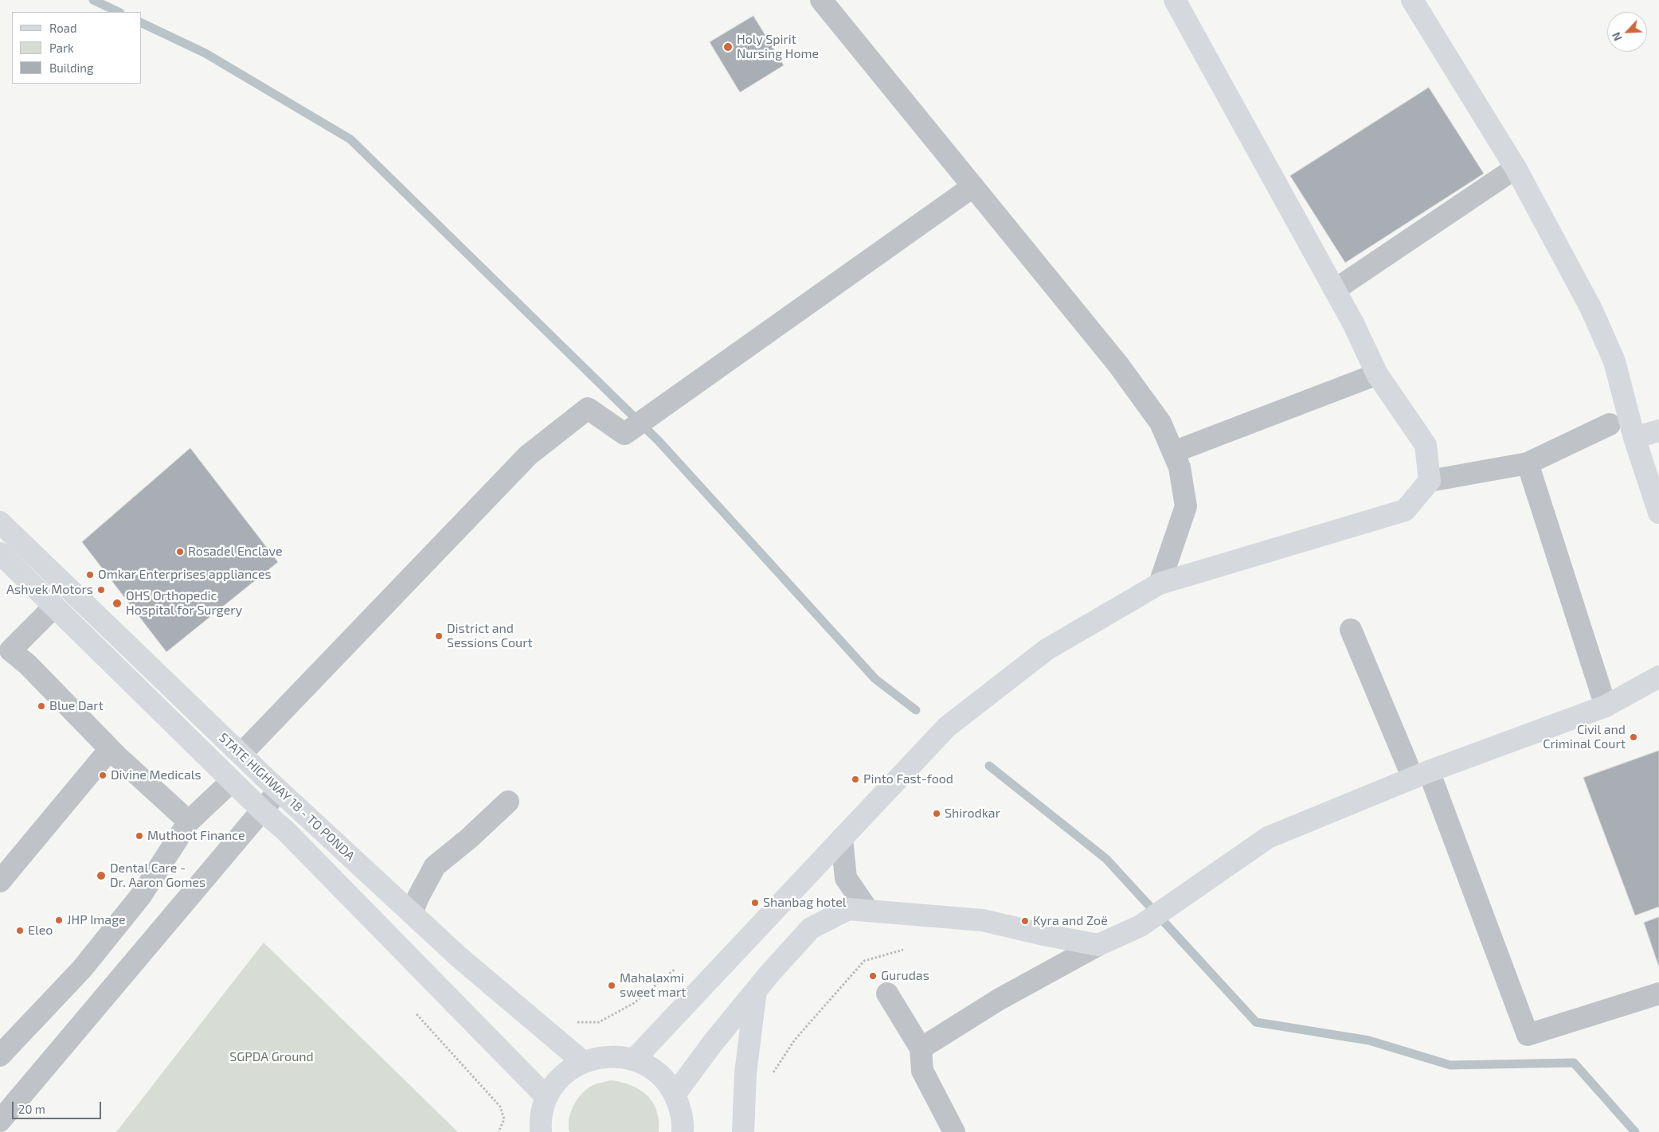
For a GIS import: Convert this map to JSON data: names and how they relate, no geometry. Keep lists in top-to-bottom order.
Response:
{
  "streets": {
    "main road": ["STATE HIGHWAY 18 - TO PONDA"]
  },
  "parks": ["SGPDA Ground"],
  "places": [
    "Holy Spirit Nursing Home",
    "Rosadel Enclave",
    "Omkar Enterprises appliances",
    "Ashvek Motors",
    "OHS Orthopedic Hospital for Surgery",
    "District and Sessions Court",
    "Blue Dart",
    "Civil and Criminal Court",
    "Divine Medicals",
    "Pinto Fast-food",
    "Shirodkar",
    "Muthoot Finance",
    "Dental Care - Dr. Aaron Gomes",
    "Shanbag hotel",
    "JHP Image",
    "Kyra and Zoë",
    "Eleo",
    "Gurudas",
    "Mahalaxmi sweet mart"
  ],
  "legend": ["Road", "Park", "Building"],
  "scale_bar": "20 m",
  "north": "bottom left"
}
